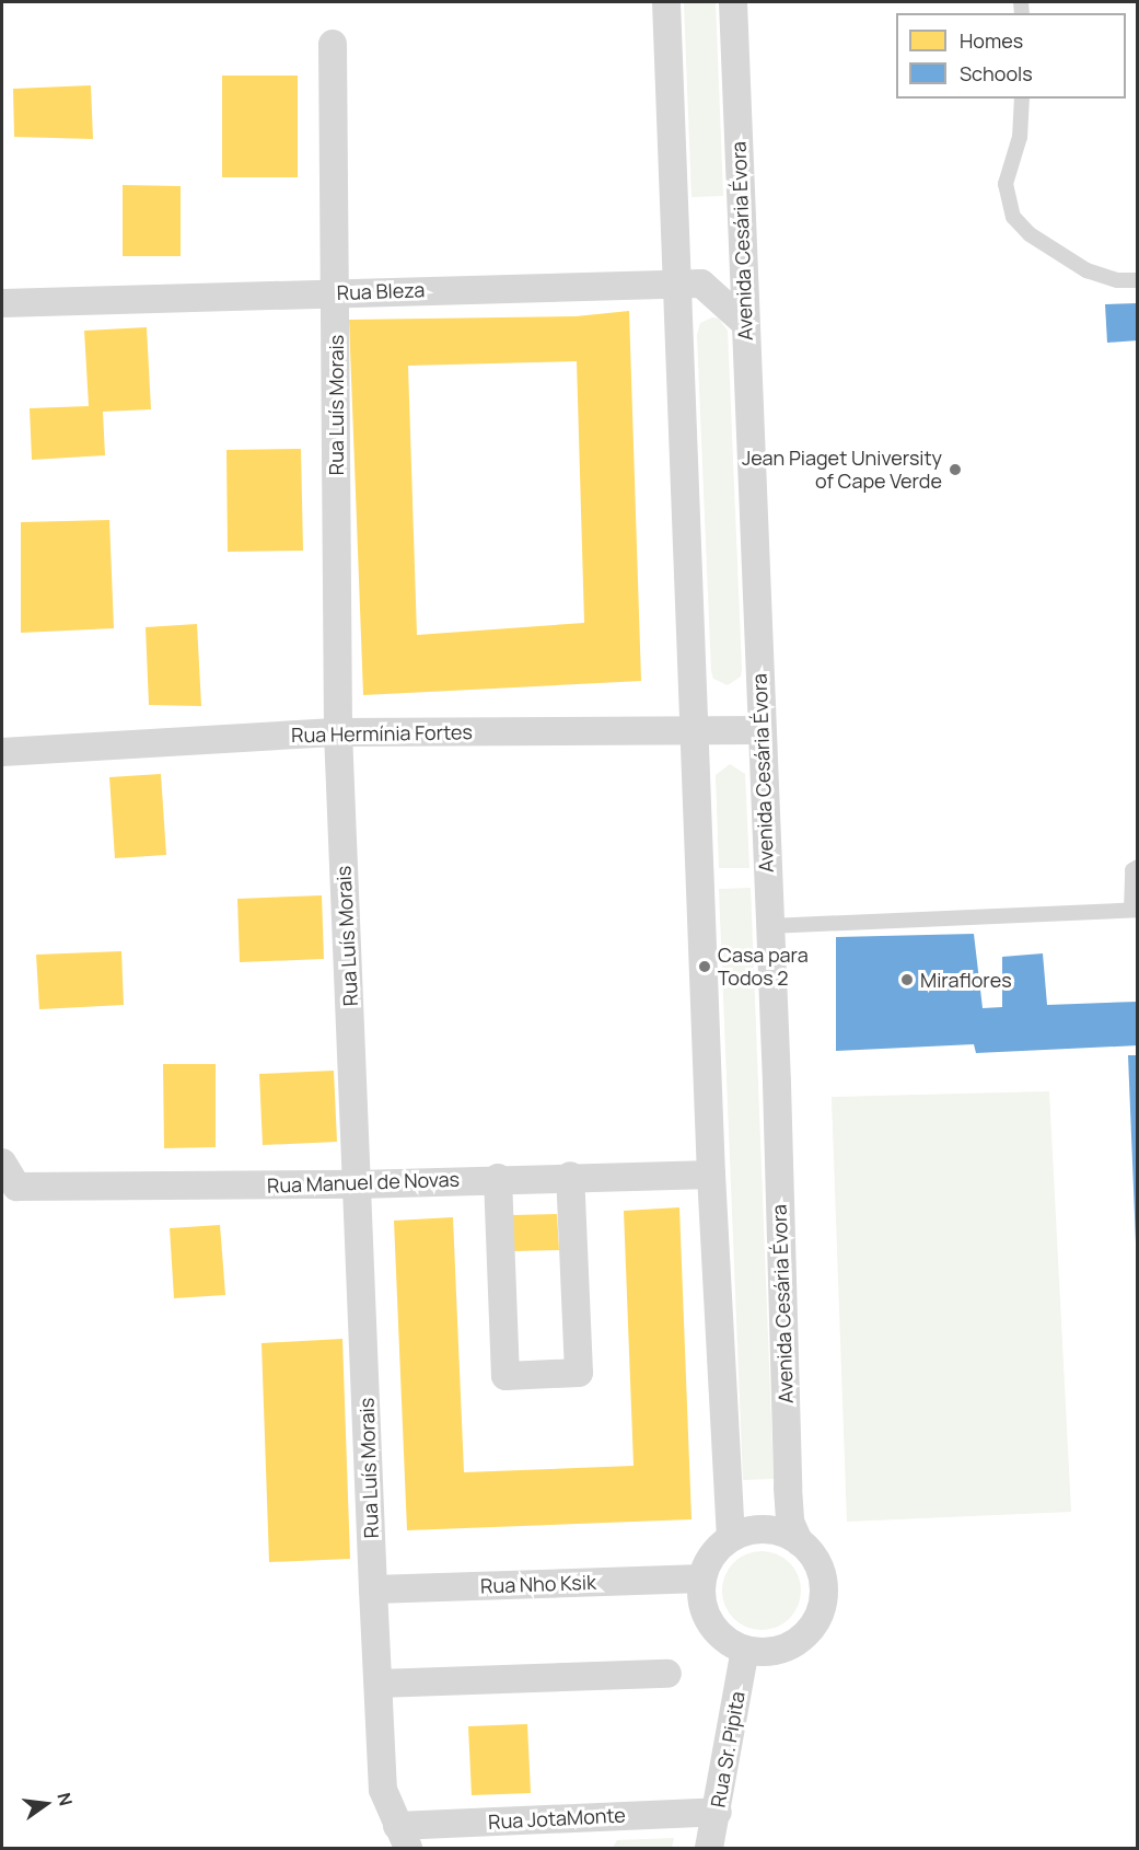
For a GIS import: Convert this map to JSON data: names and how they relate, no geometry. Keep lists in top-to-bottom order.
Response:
{
  "streets": {
    "street": [
      "Avenida Cesária Évora",
      "Rua Bleza",
      "Rua Luís Morais",
      "Rua Hermínia Fortes",
      "Rua Manuel de Novas",
      "Rua Nho Ksik",
      "Rua Sr. Pipita",
      "Rua JotaMonte"
    ]
  },
  "crossings": [
    ["Avenida Cesária Évora", "Rua Bleza"],
    ["Avenida Cesária Évora", "Rua Hermínia Fortes"],
    ["Avenida Cesária Évora", "Rua Nho Ksik"],
    ["Avenida Cesária Évora", "Rua Sr. Pipita"],
    ["Rua Bleza", "Rua Luís Morais"],
    ["Rua Luís Morais", "Rua Hermínia Fortes"],
    ["Rua Luís Morais", "Rua Manuel de Novas"],
    ["Rua Luís Morais", "Rua Nho Ksik"],
    ["Rua Luís Morais", "Rua JotaMonte"],
    ["Rua Nho Ksik", "Rua Sr. Pipita"],
    ["Rua Sr. Pipita", "Rua JotaMonte"]
  ],
  "places": ["Jean Piaget University of Cape Verde", "Casa para Todos 2", "Miraflores"],
  "legend": ["Homes", "Schools"],
  "north": "right"
}
